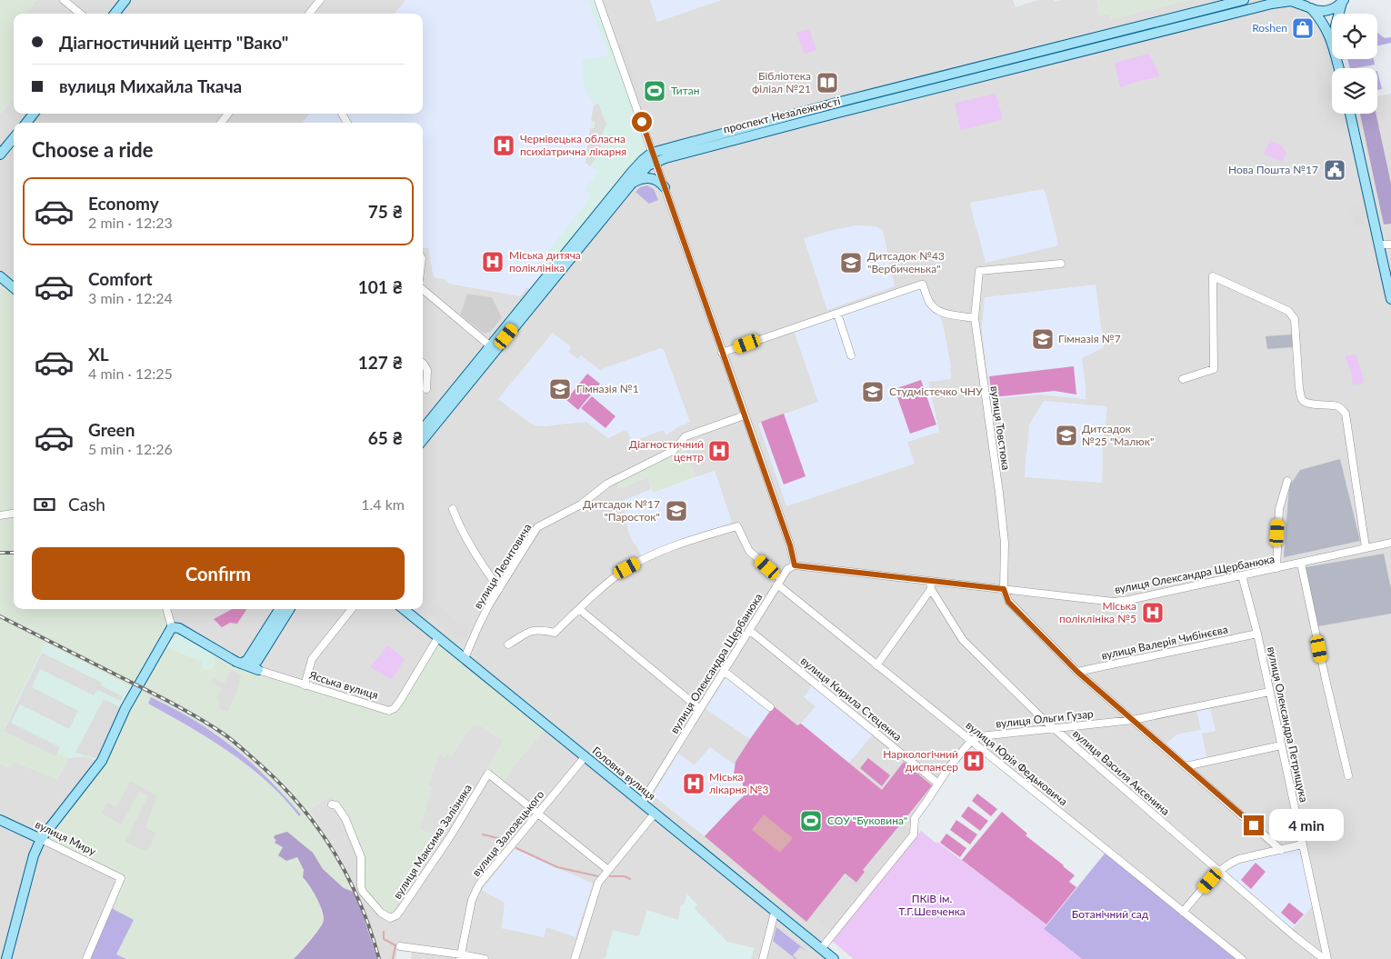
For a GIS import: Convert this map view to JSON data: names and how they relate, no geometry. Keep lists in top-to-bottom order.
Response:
{
  "streets": {
    "main road": [
      "проспект Незалежності",
      "Ясська вулиця",
      "Головна вулиця",
      "вулиця Миру"
    ],
    "street": [
      "вулиця Товстюка",
      "вулиця Леонтовича",
      "вулиця Олександра Щербанюка",
      "вулиця Валерія Чибінєєва",
      "вулиця Кирила Стеценка",
      "вулиця Ольги Гузар",
      "вулиця Олександра Петрищука",
      "вулиця Юрія Федьковича",
      "вулиця Василя Аксенина",
      "вулиця Залозецького",
      "вулиця Максима Залізняка"
    ]
  },
  "crossings": [
    ["вулиця Товстюка", "вулиця Олександра Щербанюка"],
    ["вулиця Леонтовича", "Головна вулиця"],
    ["вулиця Олександра Щербанюка", "вулиця Кирила Стеценка"],
    ["вулиця Олександра Щербанюка", "вулиця Олександра Петрищука"],
    ["вулиця Олександра Щербанюка", "вулиця Юрія Федьковича"],
    ["вулиця Олександра Щербанюка", "вулиця Василя Аксенина"],
    ["вулиця Олександра Щербанюка", "Головна вулиця"],
    ["вулиця Валерія Чибінєєва", "вулиця Олександра Петрищука"],
    ["Ясська вулиця", "Головна вулиця"],
    ["вулиця Ольги Гузар", "вулиця Олександра Петрищука"],
    ["вулиця Ольги Гузар", "вулиця Юрія Федьковича"],
    ["вулиця Ольги Гузар", "вулиця Василя Аксенина"],
    ["Головна вулиця", "вулиця Залозецького"],
    ["вулиця Залозецького", "вулиця Максима Залізняка"]
  ],
  "parks": ["ПКіВ ім. Т.Г.Шевченка", "Ботанічний сад"],
  "places": {
    "shop": ["Roshen"],
    "library": ["Бібліотека філіал №21"],
    "sports": ["Титан", "СОУ \"Буковина\""],
    "hospital": [
      "Чернівецька обласна психіатрична лікарня",
      "Міська дитяча поліклініка",
      "Діагностичний центр",
      "Міська поліклініка №5",
      "Наркологічний диспансер",
      "Міська лікарня №3"
    ],
    "public building": ["Нова Пошта №17"],
    "school or university": [
      "Дитсадок №43 \"Вербиченька\"",
      "Гімназія №7",
      "Гімназія №1",
      "Студмістечко ЧНУ",
      "Дитсадок №25 \"Малюк\"",
      "Дитсадок №17 \"Паросток\""
    ]
  },
  "page": {
    "banner": ["Діагностичний центр \"Вако\"", "вулиця Михайла Ткача"],
    "heading": "Choose a ride",
    "list": [
      {
        "name": "Economy",
        "note": "2 min · 12:23",
        "value": "75 ₴"
      },
      {
        "name": "Comfort",
        "note": "3 min · 12:24",
        "value": "101 ₴"
      },
      {
        "name": "XL",
        "note": "4 min · 12:25",
        "value": "127 ₴"
      },
      {
        "name": "Green",
        "note": "5 min · 12:26",
        "value": "65 ₴"
      }
    ],
    "pay": ["Cash", "1.4 km"],
    "buttons": "Confirm",
    "bubble": "4 min"
  }
}
